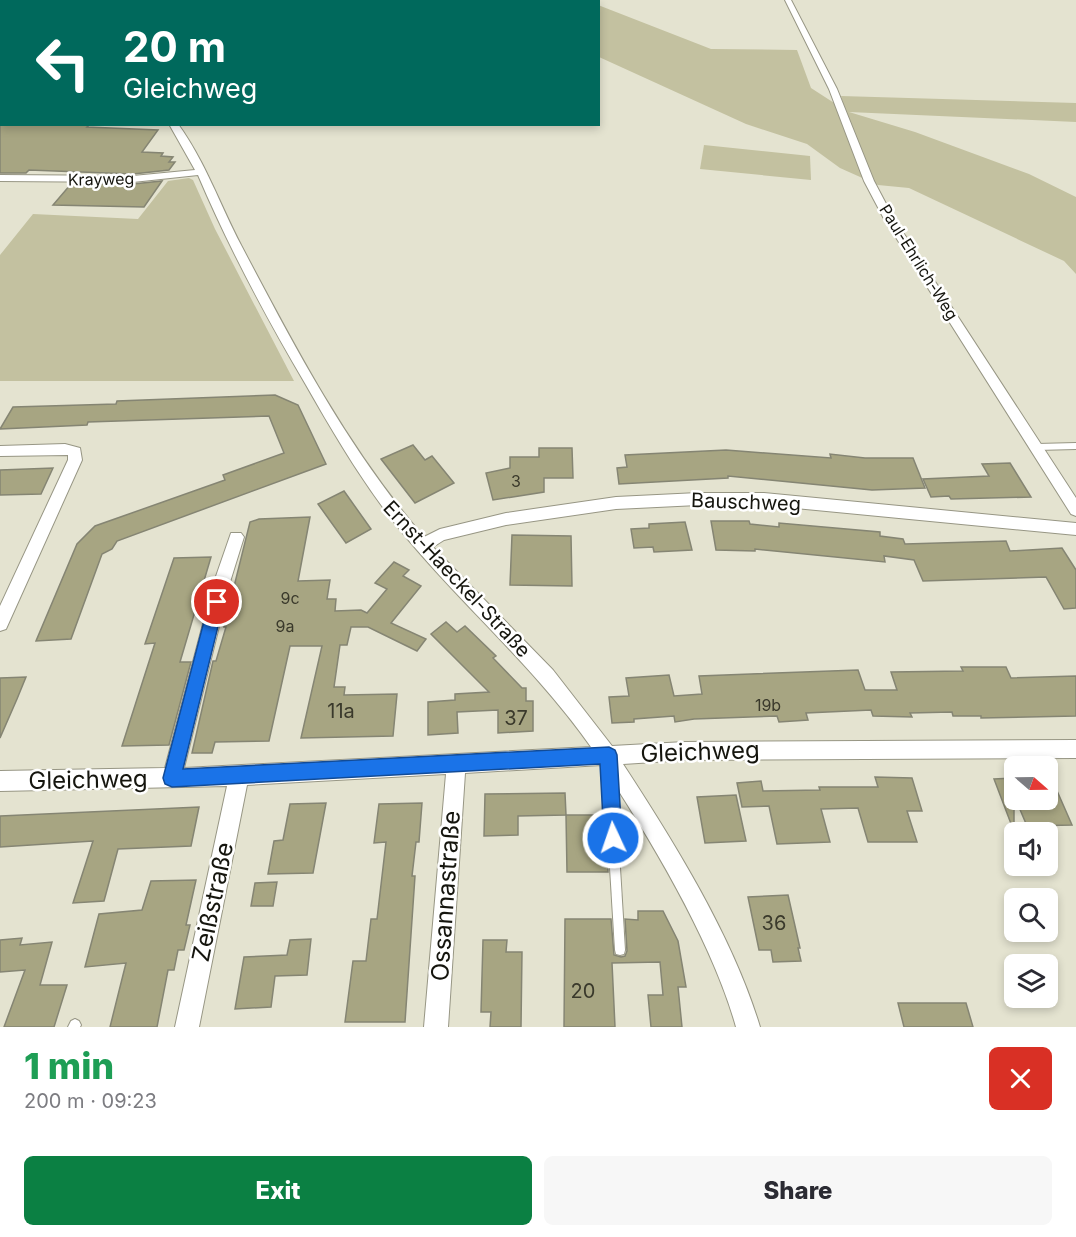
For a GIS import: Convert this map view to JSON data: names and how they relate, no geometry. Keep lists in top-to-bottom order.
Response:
{
  "streets": {
    "street": [
      "Krayweg",
      "Paul-Ehrlich-Weg",
      "Bauschweg",
      "Ernst-Haeckel-Straße",
      "Gleichweg",
      "Ossannastraße",
      "Zeißstraße"
    ]
  },
  "crossings": [
    ["Krayweg", "Ernst-Haeckel-Straße"],
    ["Bauschweg", "Ernst-Haeckel-Straße"],
    ["Ernst-Haeckel-Straße", "Gleichweg"],
    ["Gleichweg", "Ossannastraße"],
    ["Gleichweg", "Zeißstraße"]
  ],
  "house_numbers": [
    "3",
    "9c",
    "9a",
    "19b",
    "11a",
    "37",
    "36",
    "20"
  ],
  "north": "right",
  "page": {
    "turn": ["20 m", "Gleichweg"],
    "heading": ["1 min", "200 m · 09:23"],
    "buttons": ["Exit", "Share"]
  }
}
